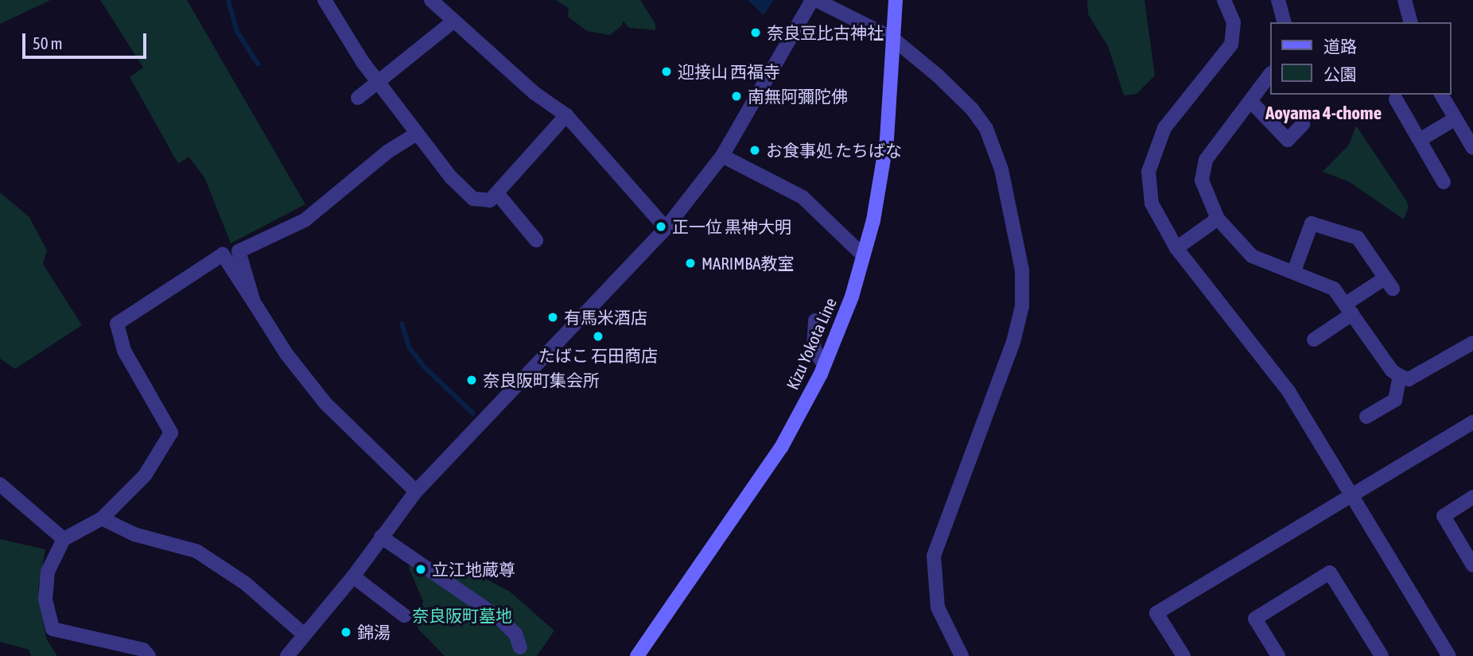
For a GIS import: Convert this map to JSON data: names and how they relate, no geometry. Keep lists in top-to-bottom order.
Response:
{
  "streets": {
    "main road": ["Kizu Yokota Line"]
  },
  "districts": ["Aoyama 4-chome"],
  "parks": ["奈良阪町墓地"],
  "places": [
    "奈良豆比古神社",
    "迎接山 西福寺",
    "南無阿彌陀佛",
    "お食事処 たちばな",
    "正一位 黒神大明",
    "MARIMBA教室",
    "有馬米酒店",
    "たばこ 石田商店",
    "奈良阪町集会所",
    "立江地蔵尊",
    "錦湯"
  ],
  "legend": ["道路", "公園"],
  "scale_bar": "50 m"
}
